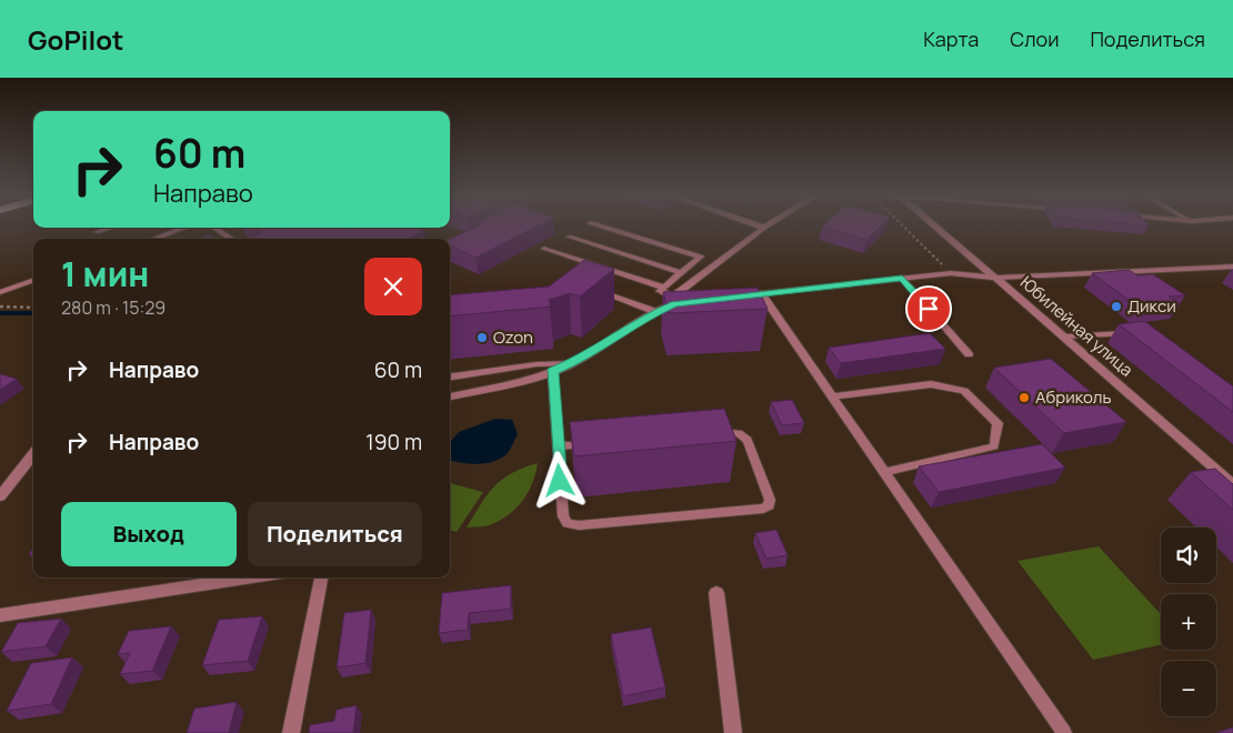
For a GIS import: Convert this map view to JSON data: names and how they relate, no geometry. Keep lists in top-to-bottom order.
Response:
{
  "streets": {
    "street": ["Юбилейная улица"]
  },
  "places": ["Дикси", "Ozon", "Абриколь"],
  "page": {
    "header": "GoPilot",
    "nav": ["Карта", "Слои", "Поделиться"],
    "turn": ["60 m", "Направо"],
    "heading": ["1 мин", "280 m · 15:29"],
    "list": [
      {
        "name": "Направо",
        "value": "60 m"
      },
      {
        "name": "Направо",
        "value": "190 m"
      }
    ],
    "buttons": ["Выход", "Поделиться"],
    "map_buttons": ["+", "−"]
  }
}
